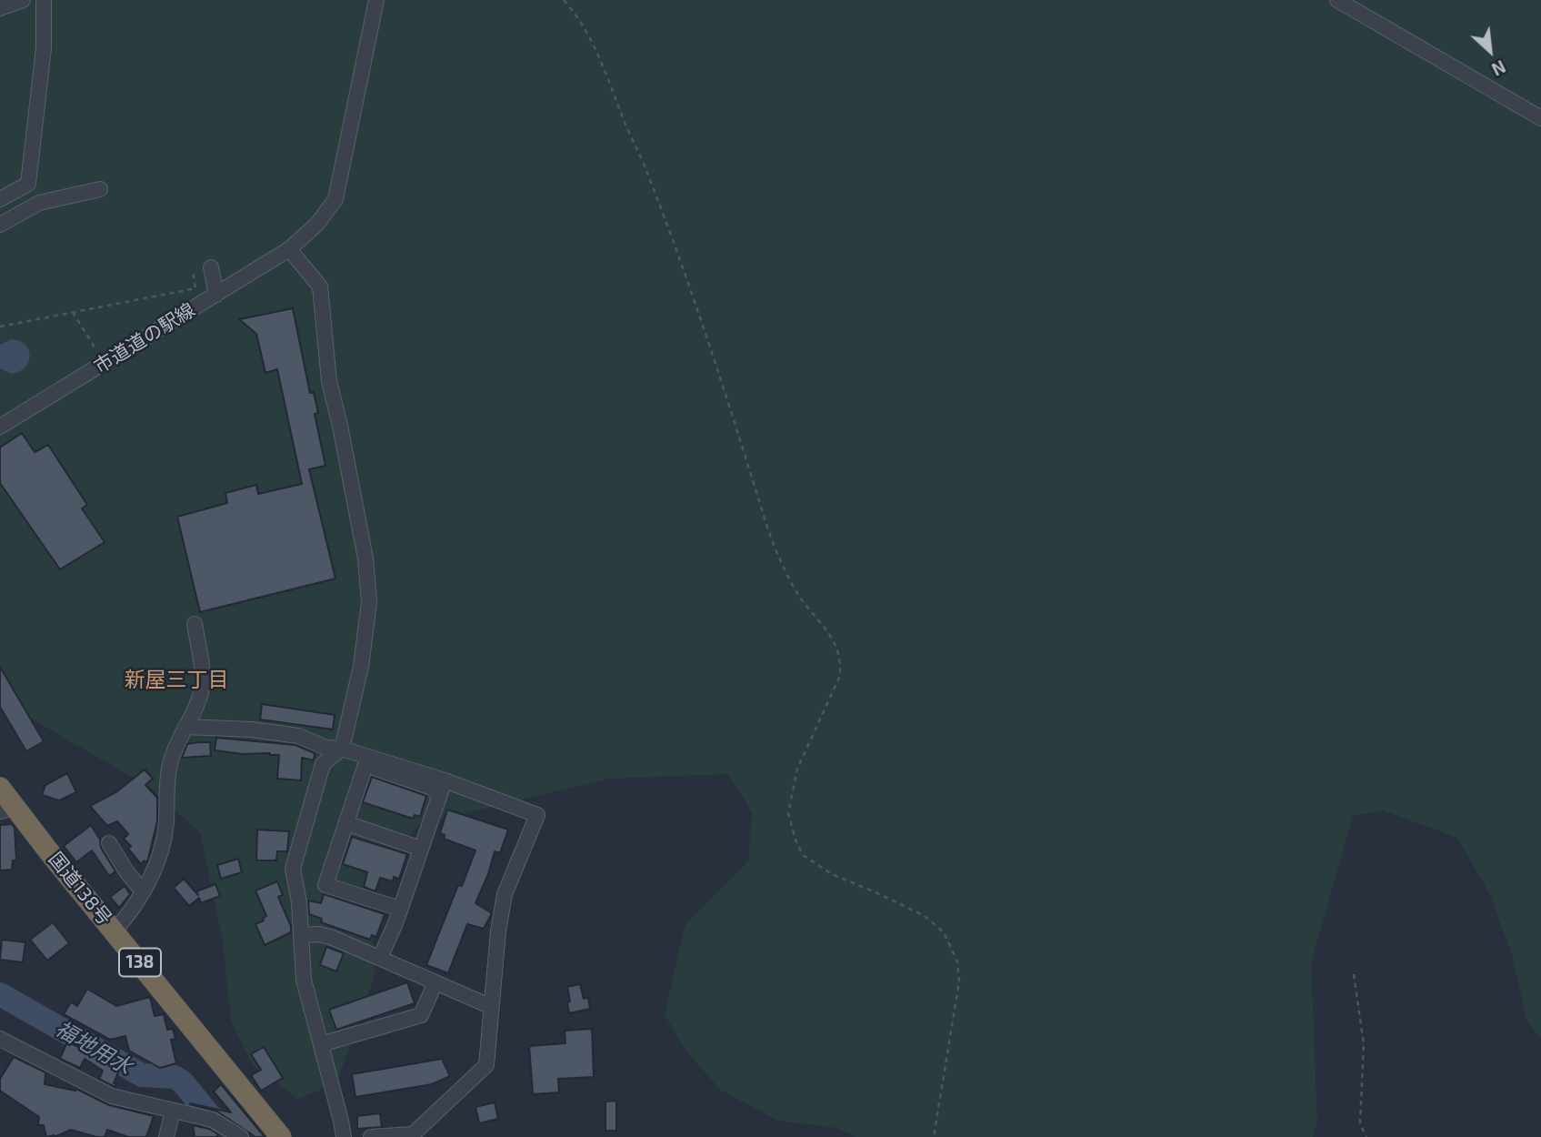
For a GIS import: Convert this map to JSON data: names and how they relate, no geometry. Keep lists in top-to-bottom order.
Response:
{
  "streets": {
    "highway": ["国道138号", "138"],
    "street": ["市道道の駅線"]
  },
  "districts": ["新屋三丁目"],
  "water": ["福地用水"],
  "north": "bottom right"
}
